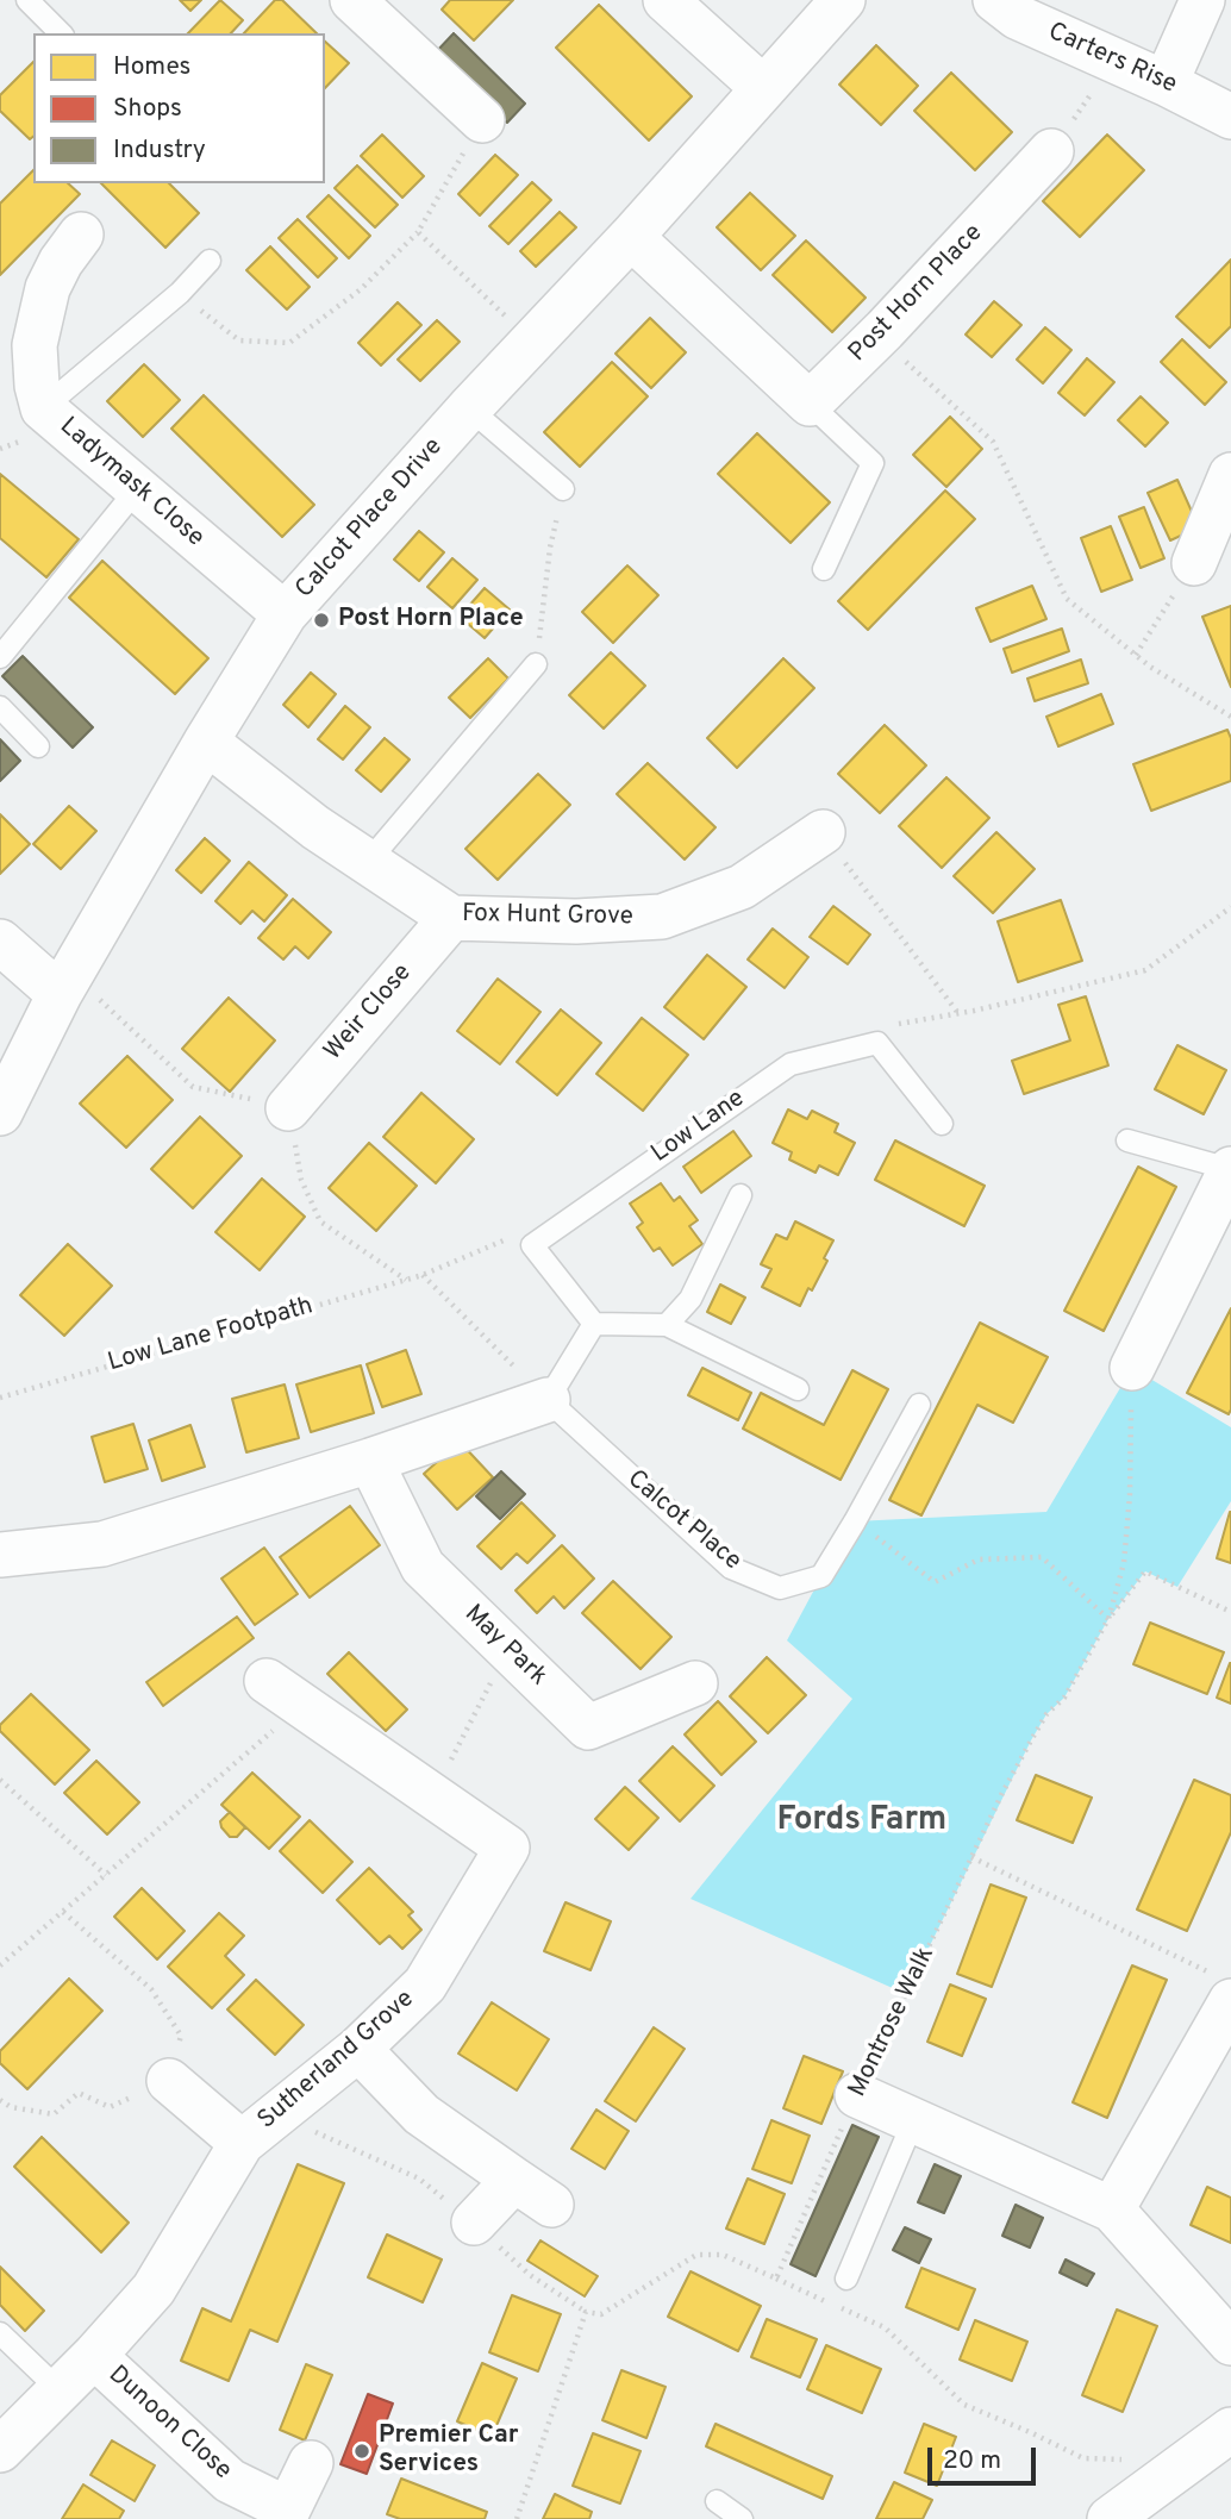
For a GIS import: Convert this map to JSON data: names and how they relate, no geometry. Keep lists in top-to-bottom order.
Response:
{
  "streets": {
    "street": [
      "Carters Rise",
      "Post Horn Place",
      "Ladymask Close",
      "Calcot Place Drive",
      "Fox Hunt Grove",
      "Weir Close",
      "May Park",
      "Sutherland Grove",
      "Dunoon Close"
    ],
    "lane": ["Low Lane", "Calcot Place"],
    "path": ["Low Lane Footpath", "Montrose Walk"]
  },
  "crossings": [
    ["Ladymask Close", "Calcot Place Drive"],
    ["Calcot Place Drive", "Fox Hunt Grove"],
    ["Fox Hunt Grove", "Weir Close"],
    ["Low Lane Footpath", "Calcot Place"],
    ["Sutherland Grove", "Dunoon Close"]
  ],
  "districts": ["Fords Farm"],
  "places": ["Post Horn Place", "Premier Car Services"],
  "legend": ["Homes", "Shops", "Industry"],
  "scale_bar": "20 m"
}
